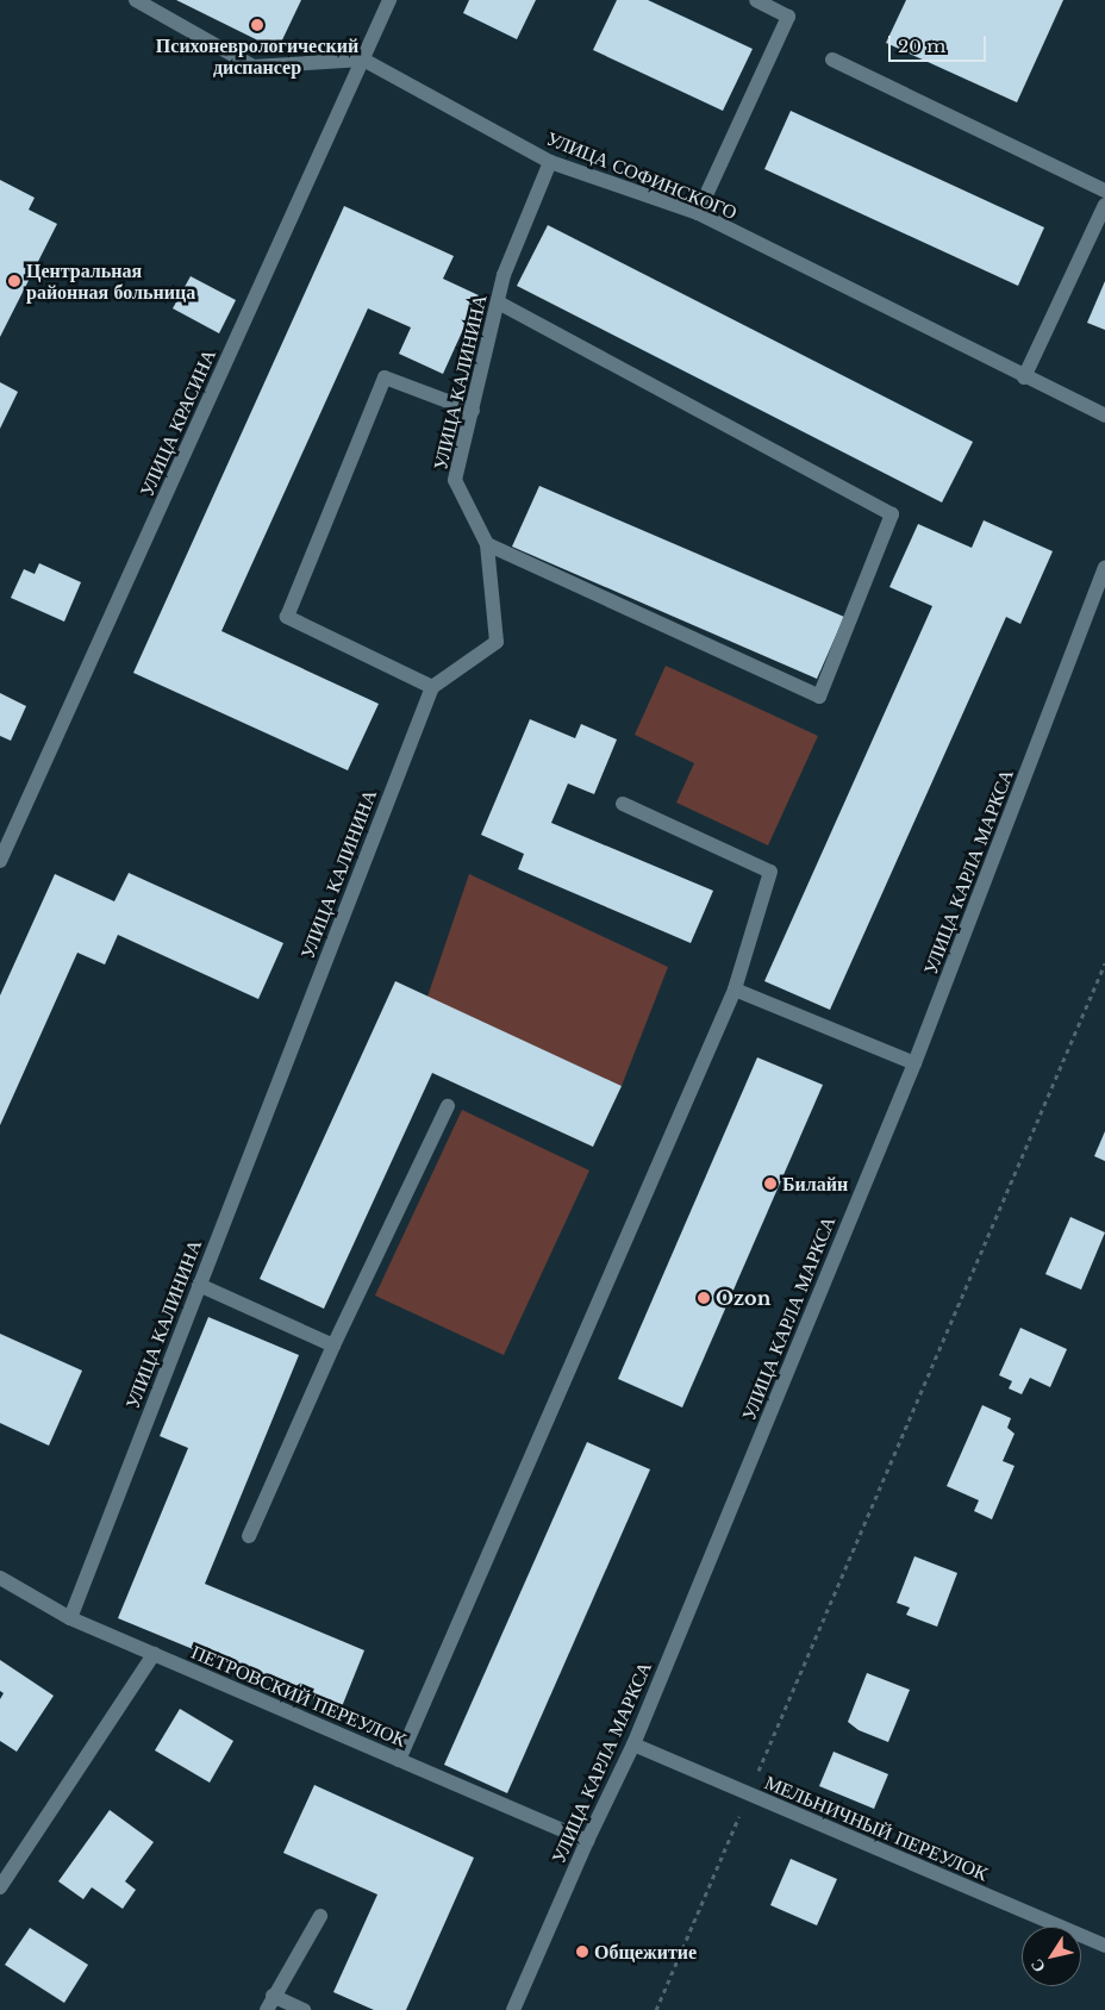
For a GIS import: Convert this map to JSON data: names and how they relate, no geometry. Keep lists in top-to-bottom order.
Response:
{
  "streets": {
    "street": [
      "УЛИЦА СОФИНСКОГО",
      "УЛИЦА КАЛИНИНА",
      "УЛИЦА КРАСИНА",
      "УЛИЦА КАРЛА МАРКСА",
      "ПЕТРОВСКИЙ ПЕРЕУЛОК",
      "МЕЛЬНИЧНЫЙ ПЕРЕУЛОК"
    ]
  },
  "crossings": [
    ["УЛИЦА СОФИНСКОГО", "УЛИЦА КАЛИНИНА"],
    ["УЛИЦА СОФИНСКОГО", "УЛИЦА КРАСИНА"],
    ["УЛИЦА КАЛИНИНА", "ПЕТРОВСКИЙ ПЕРЕУЛОК"],
    ["УЛИЦА КАРЛА МАРКСА", "ПЕТРОВСКИЙ ПЕРЕУЛОК"],
    ["УЛИЦА КАРЛА МАРКСА", "МЕЛЬНИЧНЫЙ ПЕРЕУЛОК"]
  ],
  "places": [
    "Психоневрологический диспансер",
    "Центральная районная больница",
    "Билайн",
    "Ozon",
    "Общежитие"
  ],
  "scale_bar": "20 m",
  "north": "bottom left"
}
